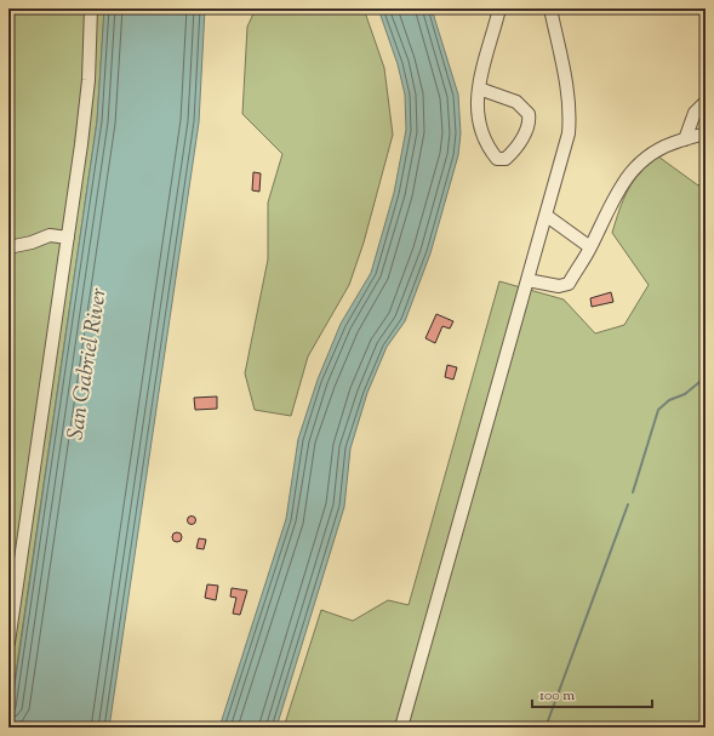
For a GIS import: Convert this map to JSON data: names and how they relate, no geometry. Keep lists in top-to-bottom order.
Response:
{
  "water": ["San Gabriel River"],
  "scale_bar": "100 m"
}
